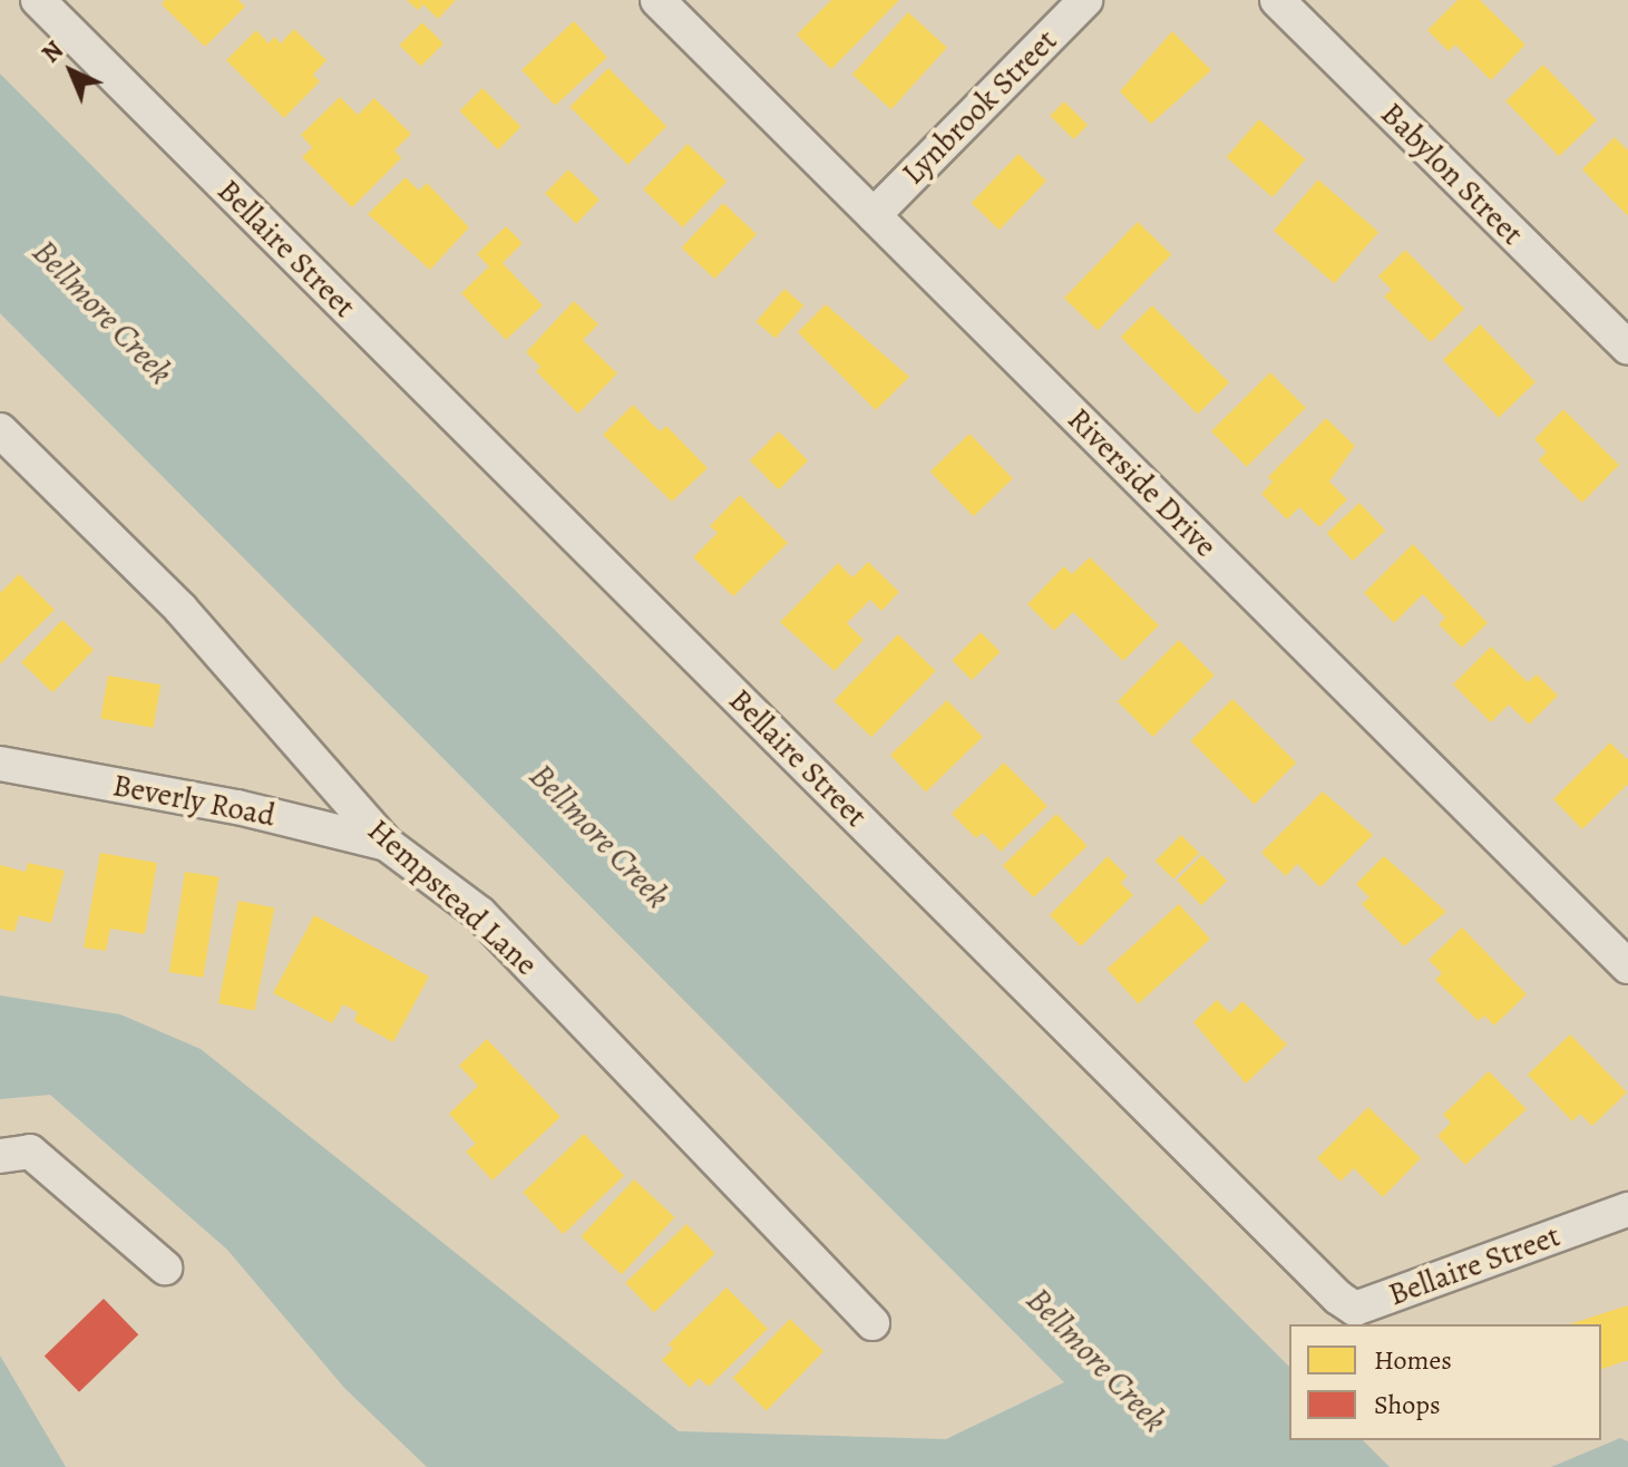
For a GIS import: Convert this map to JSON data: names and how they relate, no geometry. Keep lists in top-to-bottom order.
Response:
{
  "streets": {
    "street": [
      "Lynbrook Street",
      "Babylon Street",
      "Bellaire Street",
      "Riverside Drive",
      "Beverly Road",
      "Hempstead Lane"
    ]
  },
  "crossings": [
    ["Lynbrook Street", "Riverside Drive"],
    ["Beverly Road", "Hempstead Lane"]
  ],
  "water": ["Bellmore Creek"],
  "legend": ["Homes", "Shops"],
  "north": "top left"
}
